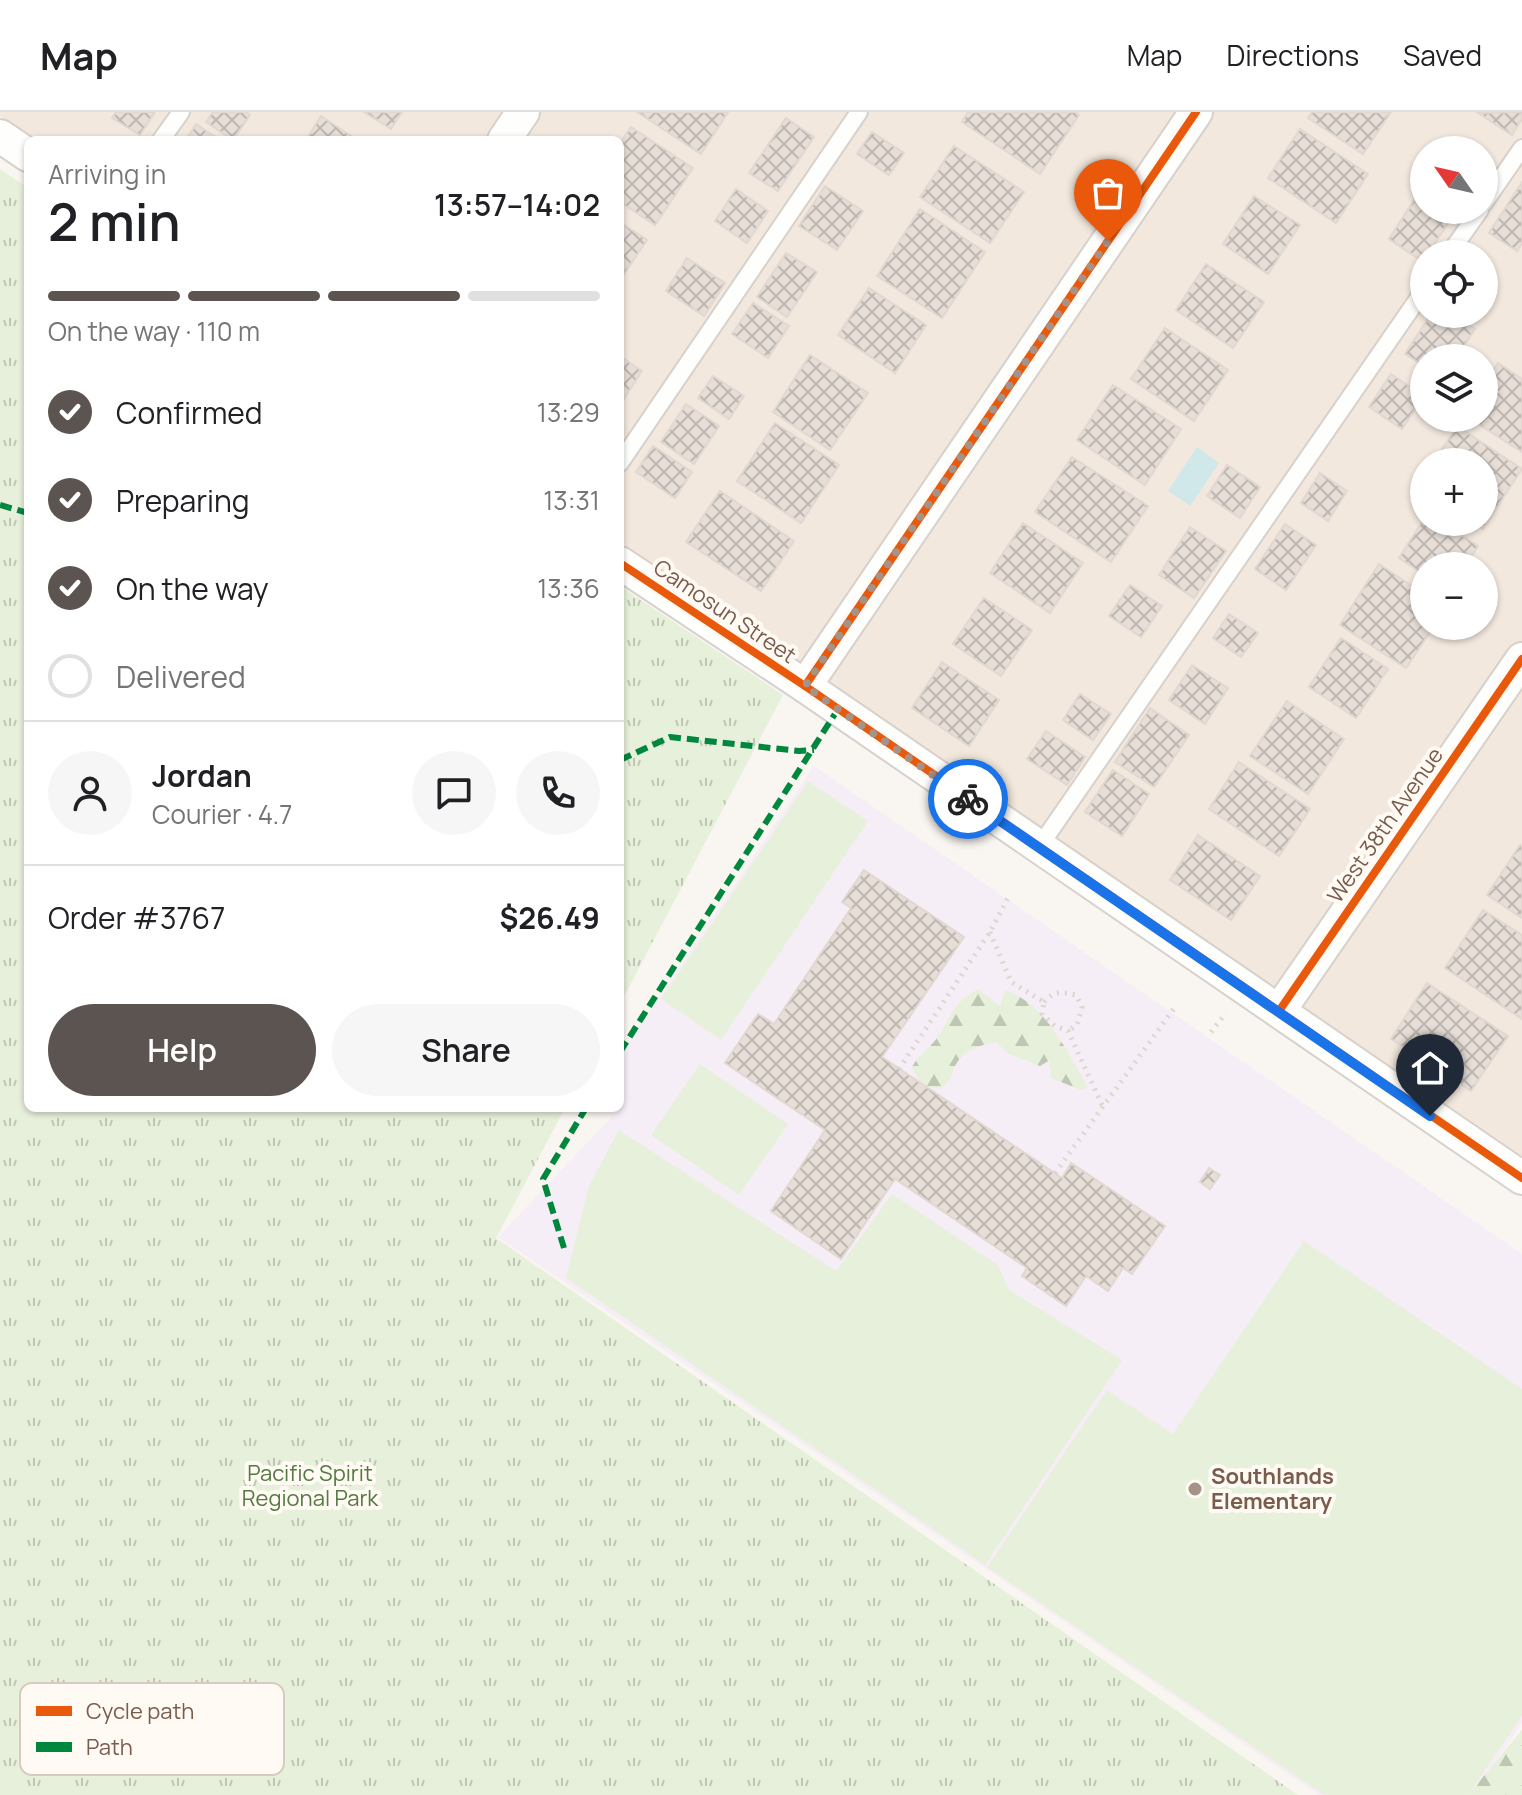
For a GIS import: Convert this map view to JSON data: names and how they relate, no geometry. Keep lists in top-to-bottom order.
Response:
{
  "streets": {
    "street": ["Camosun Street", "West 38th Avenue"]
  },
  "crossings": [
    ["Camosun Street", "West 38th Avenue"]
  ],
  "parks": ["Pacific Spirit Regional Park"],
  "places": ["Southlands Elementary"],
  "legend": ["Cycle path", "Path"],
  "north": "top left",
  "page": {
    "header": "Map",
    "nav": ["Map", "Directions", "Saved"],
    "map_buttons": ["+", "−"],
    "heading": ["2 min", "Arriving in", "13:57–14:02"],
    "panel": [
      "Jordan",
      "Courier · 4.7",
      "Order #3767",
      "$26.49"
    ],
    "bar": "On the way · 110 m",
    "list": [
      ["Confirmed", "13:29"],
      ["Preparing", "13:31"],
      ["On the way", "13:36"],
      "Delivered"
    ],
    "buttons": ["Help", "Share"]
  }
}
